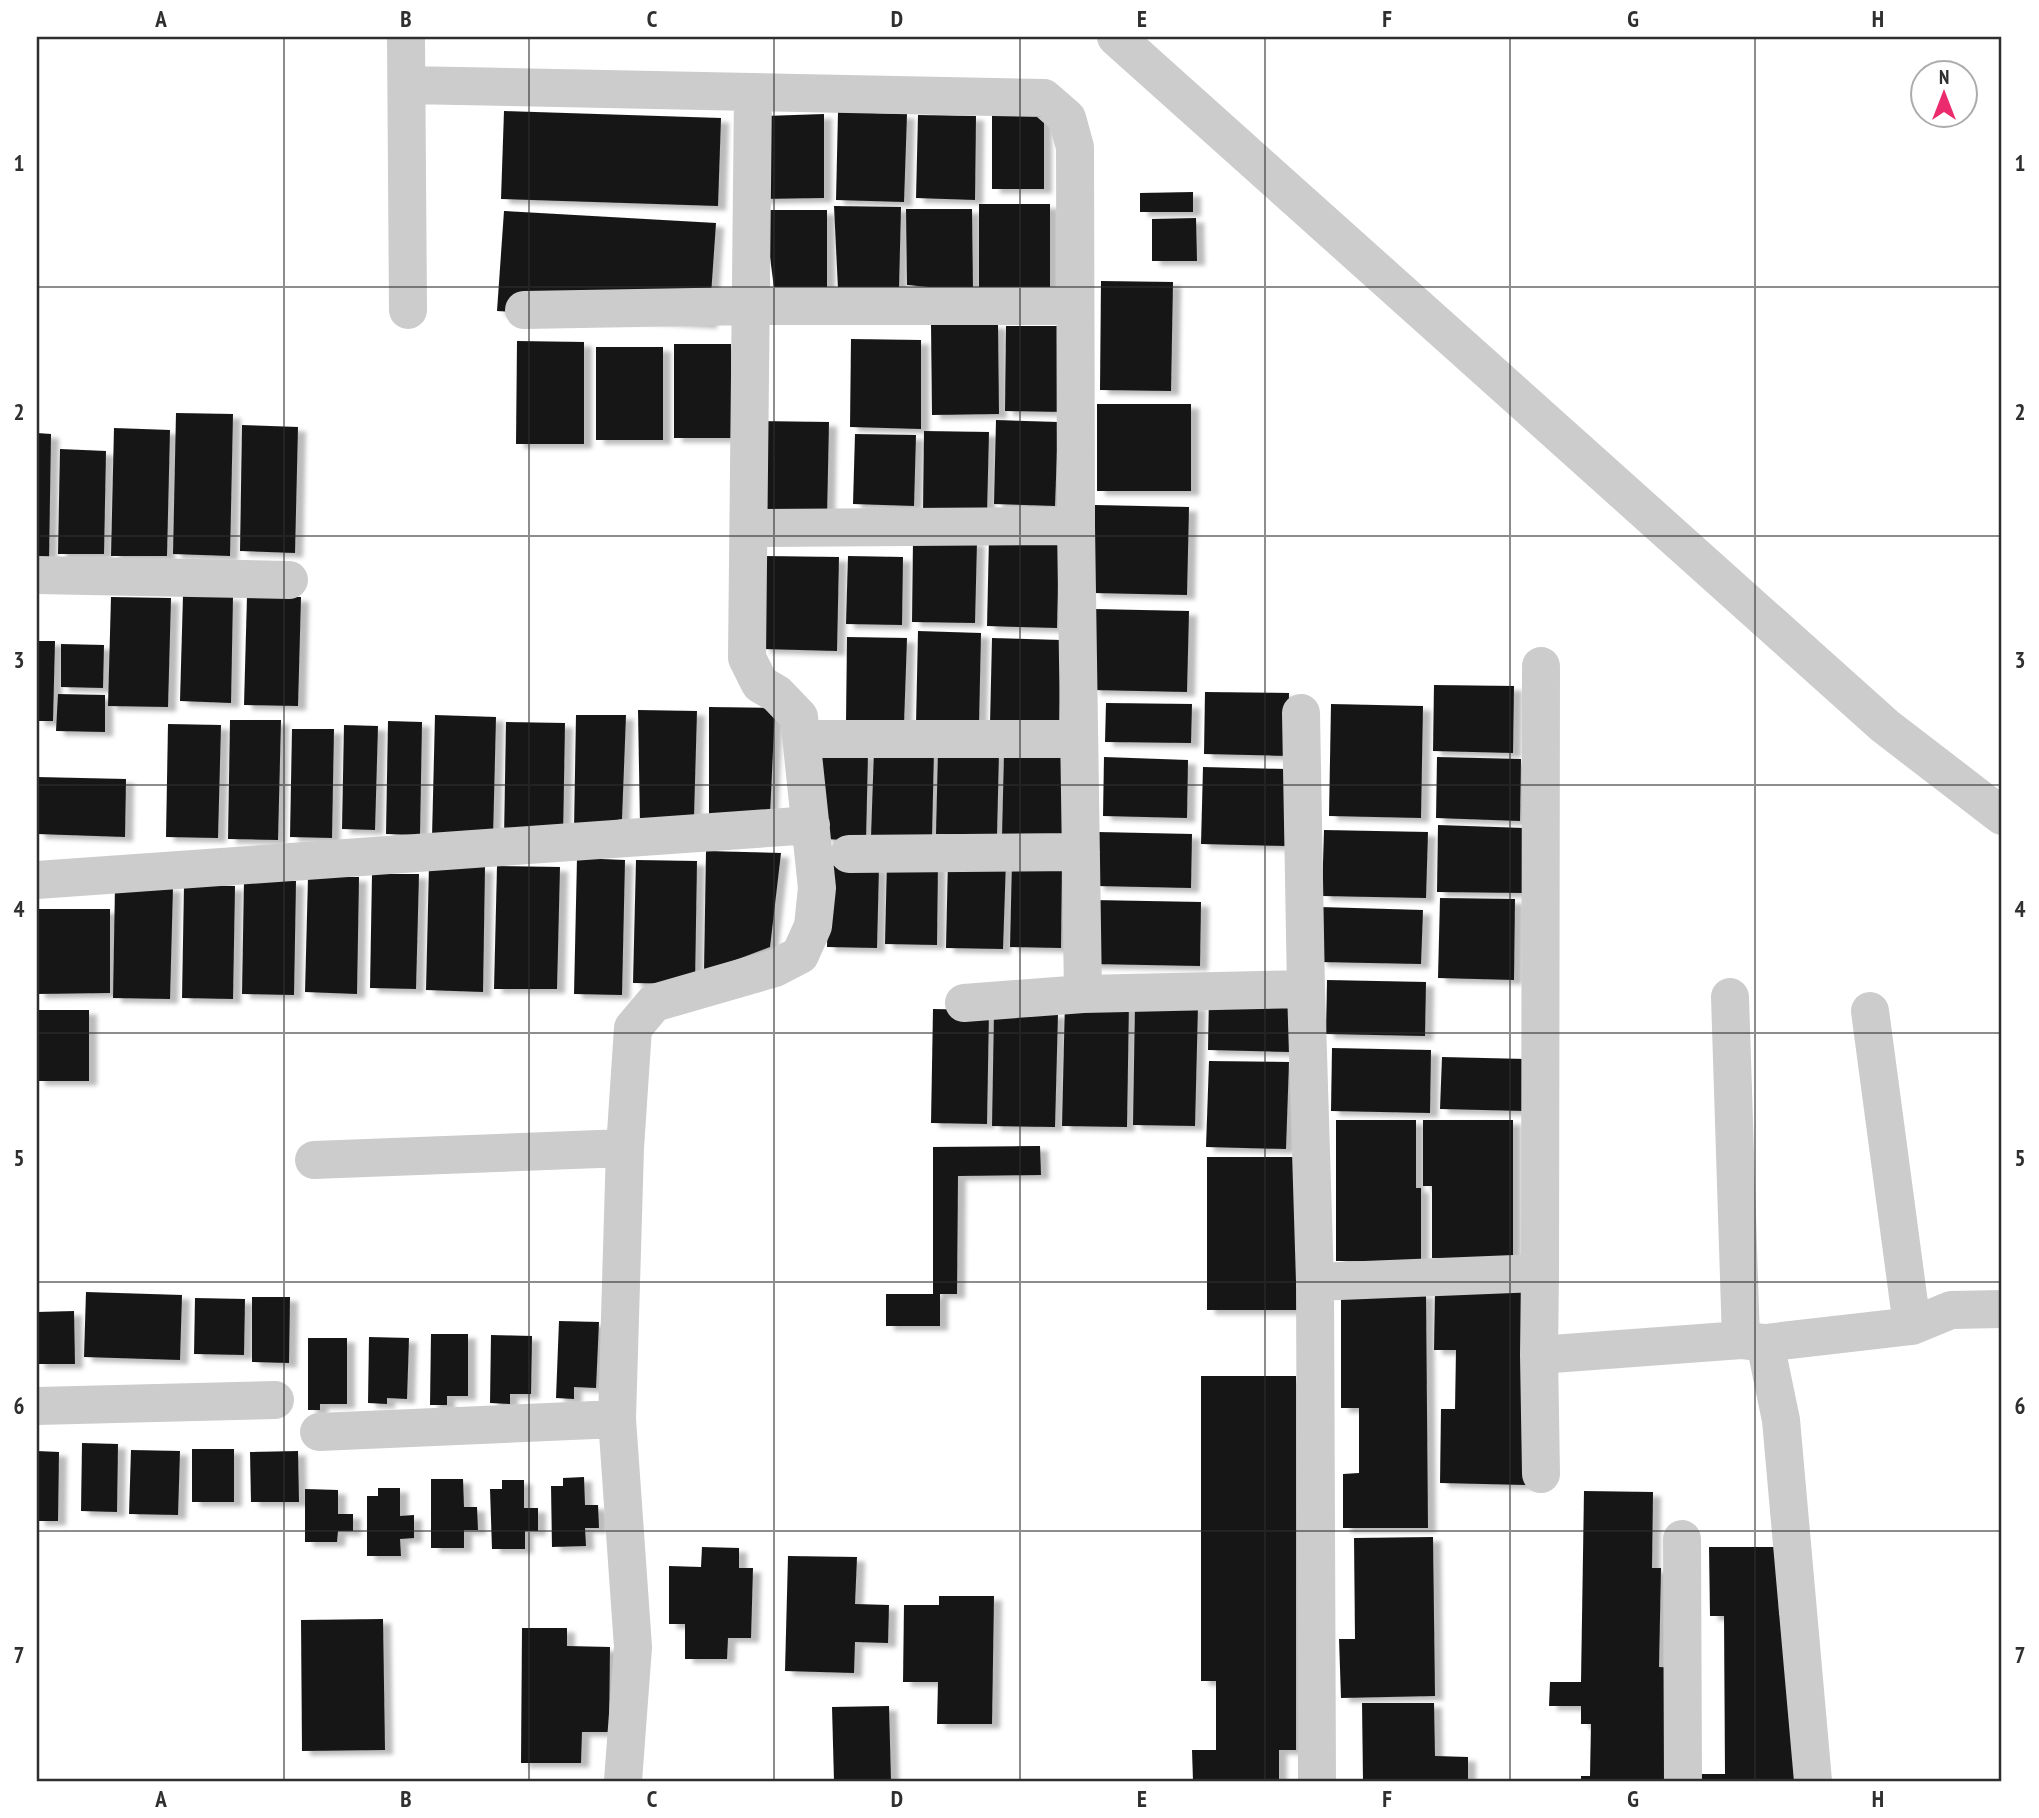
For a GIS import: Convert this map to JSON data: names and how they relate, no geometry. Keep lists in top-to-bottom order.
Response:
{
  "north": "top",
  "grid": {
    "columns": [
      "A",
      "B",
      "C",
      "D",
      "E",
      "F",
      "G",
      "H"
    ],
    "rows": [
      "1",
      "2",
      "3",
      "4",
      "5",
      "6",
      "7"
    ]
  }
}
